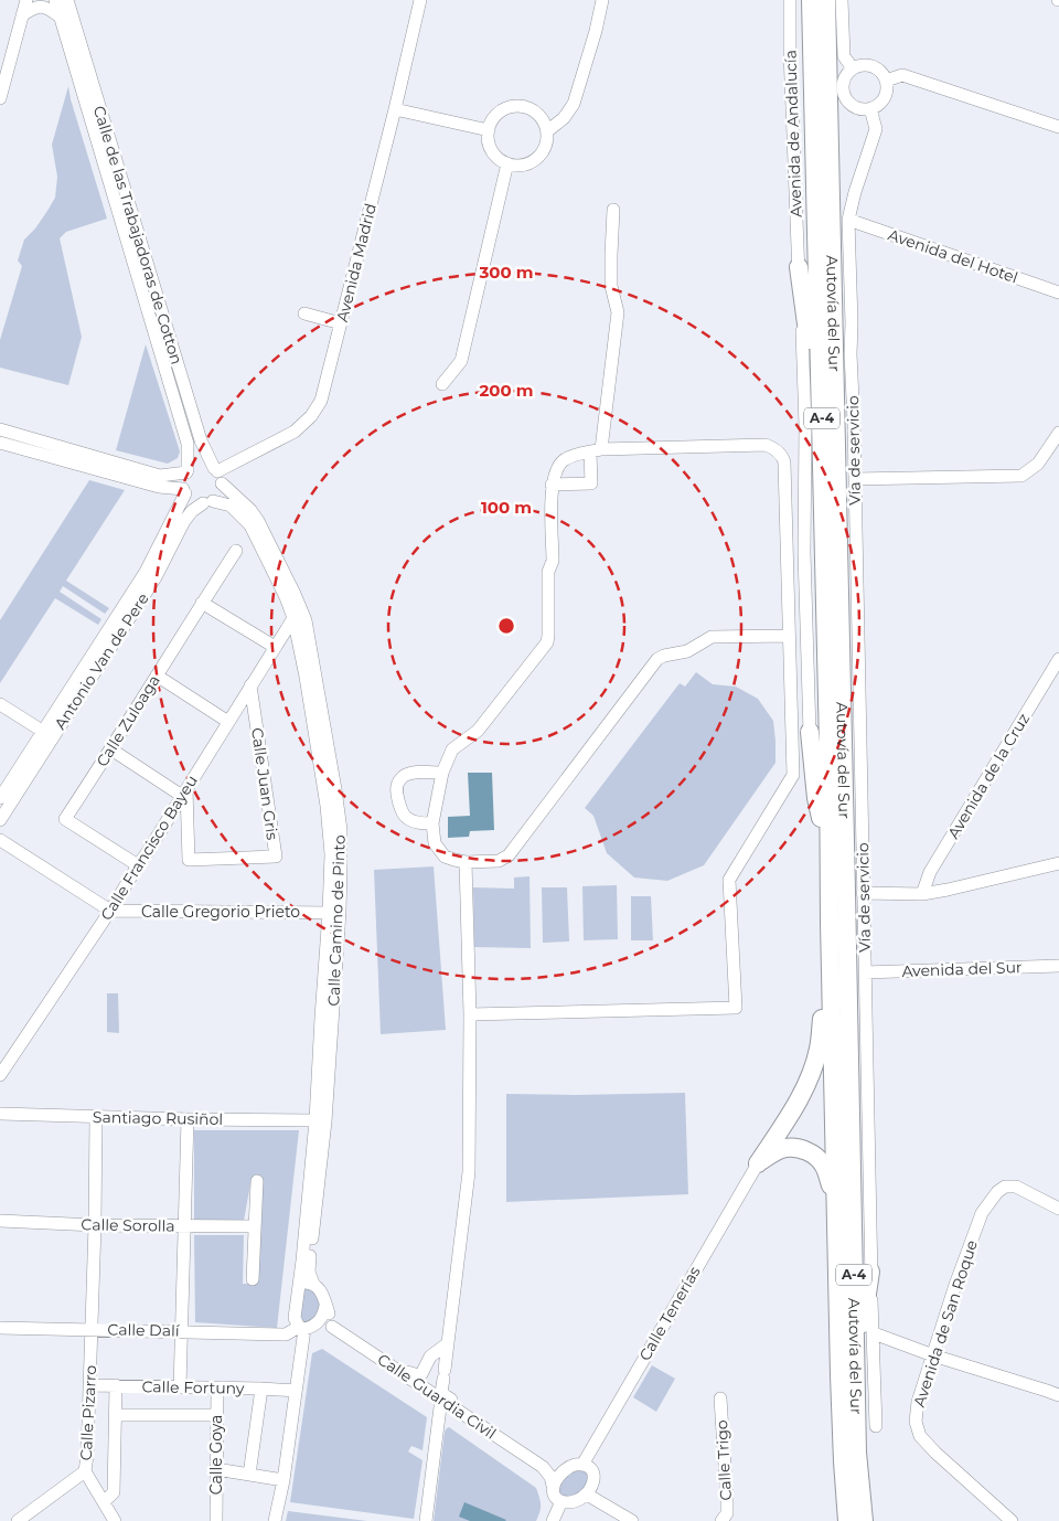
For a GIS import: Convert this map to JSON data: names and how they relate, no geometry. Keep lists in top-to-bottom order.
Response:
{
  "streets": {
    "highway": ["Autovía del Sur", "A-4"],
    "street": [
      "Avenida de Andalucía",
      "Calle de las Trabajadoras de Cotton",
      "Avenida del Hotel",
      "Avenida Madrid",
      "Vía de servicio",
      "Antonio Van de Pere",
      "Calle Zuloaga",
      "Avenida de la Cruz",
      "Calle Juan Gris",
      "Calle Francisco Bayeu",
      "Calle Gregorio Prieto",
      "Calle Camino de Pinto",
      "Avenida del Sur",
      "Santiago Rusiñol",
      "Calle Sorolla",
      "Calle Tenerías",
      "Avenida de San Roque",
      "Calle Dalí",
      "Calle Fortuny",
      "Calle Guardia Civil",
      "Calle Pizarro",
      "Calle Goya",
      "Calle Trigo"
    ]
  },
  "crossings": [
    ["Calle de las Trabajadoras de Cotton", "Avenida Madrid"],
    ["Calle de las Trabajadoras de Cotton", "Antonio Van de Pere"],
    ["Calle de las Trabajadoras de Cotton", "Calle Camino de Pinto"],
    ["Avenida del Hotel", "Vía de servicio"],
    ["Avenida Madrid", "Antonio Van de Pere"],
    ["Avenida Madrid", "Calle Camino de Pinto"],
    ["Vía de servicio", "Avenida del Sur"],
    ["Antonio Van de Pere", "Calle Camino de Pinto"],
    ["Calle Zuloaga", "Calle Francisco Bayeu"],
    ["Calle Juan Gris", "Calle Francisco Bayeu"],
    ["Calle Francisco Bayeu", "Calle Gregorio Prieto"],
    ["Calle Francisco Bayeu", "Calle Camino de Pinto"],
    ["Calle Gregorio Prieto", "Calle Camino de Pinto"],
    ["Calle Camino de Pinto", "Santiago Rusiñol"],
    ["Calle Camino de Pinto", "Calle Dalí"],
    ["Santiago Rusiñol", "Calle Pizarro"],
    ["Calle Sorolla", "Calle Pizarro"],
    ["Calle Tenerías", "Calle Guardia Civil"],
    ["Calle Dalí", "Calle Pizarro"],
    ["Calle Fortuny", "Calle Pizarro"],
    ["Calle Fortuny", "Calle Goya"]
  ],
  "rings": ["300 m", "200 m", "100 m"]
}
